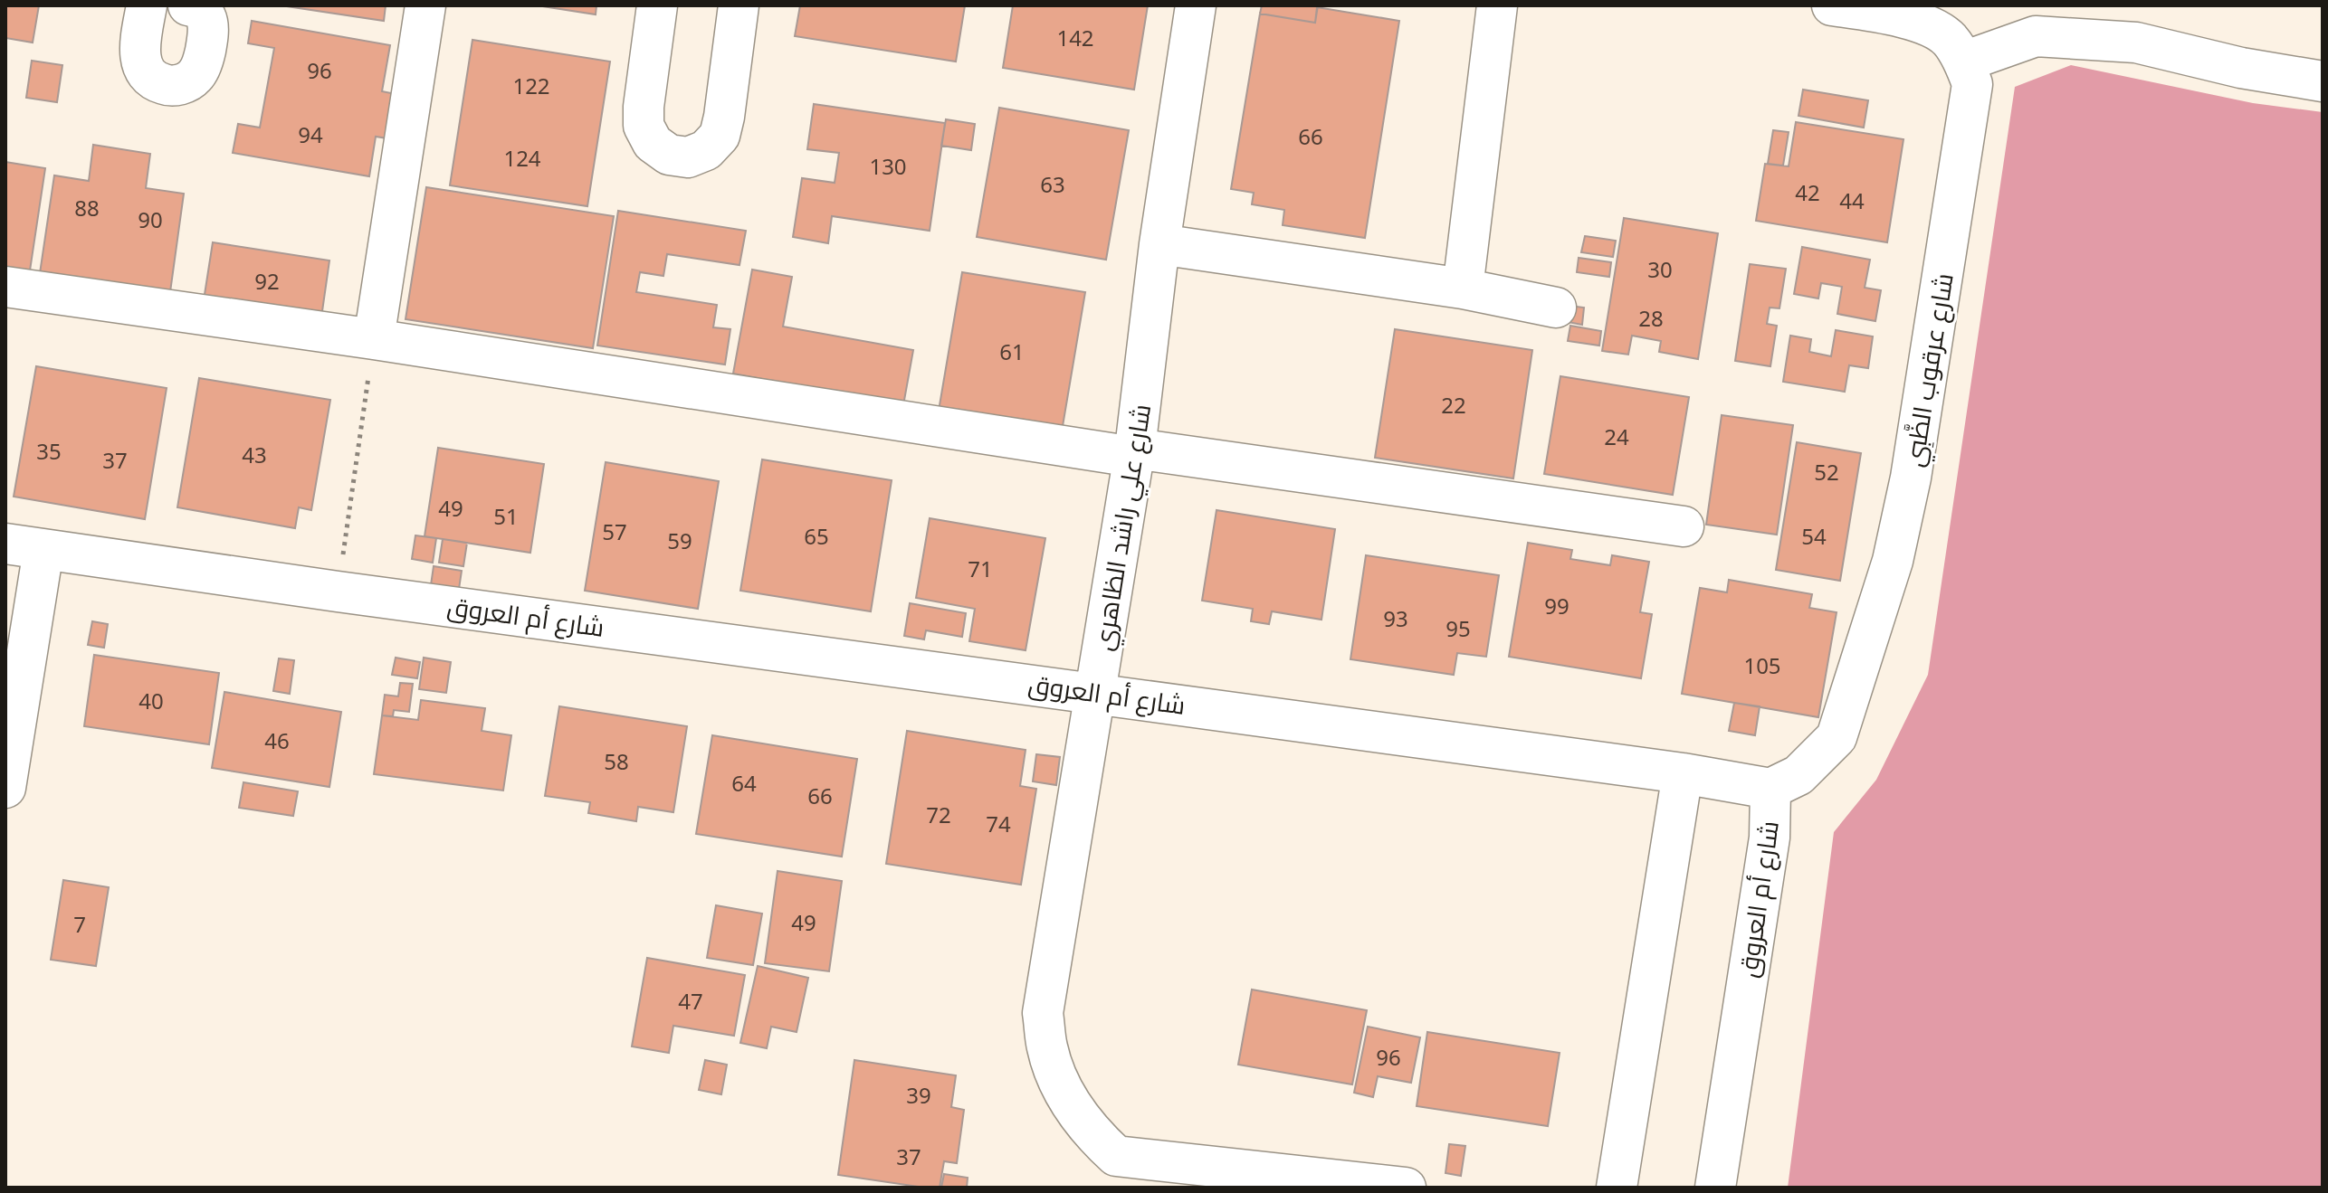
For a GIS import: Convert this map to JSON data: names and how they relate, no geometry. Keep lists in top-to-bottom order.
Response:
{
  "streets": {
    "street": ["شارع عرقوب الظَّبِي", "شارع علي راشد الظاهري", "شارع أم العروق"]
  },
  "crossings": [
    ["شارع عرقوب الظَّبِي", "شارع أم العروق"],
    ["شارع علي راشد الظاهري", "شارع أم العروق"]
  ],
  "house_numbers": [
    "142",
    "96",
    "122",
    "94",
    "66",
    "124",
    "130",
    "63",
    "42",
    "44",
    "88",
    "90",
    "30",
    "92",
    "28",
    "61",
    "22",
    "24",
    "35",
    "43",
    "37",
    "52",
    "49",
    "51",
    "57",
    "65",
    "54",
    "59",
    "71",
    "99",
    "93",
    "95",
    "105",
    "40",
    "46",
    "58",
    "64",
    "66",
    "72",
    "74",
    "49",
    "7",
    "47",
    "96",
    "39",
    "37"
  ]
}
